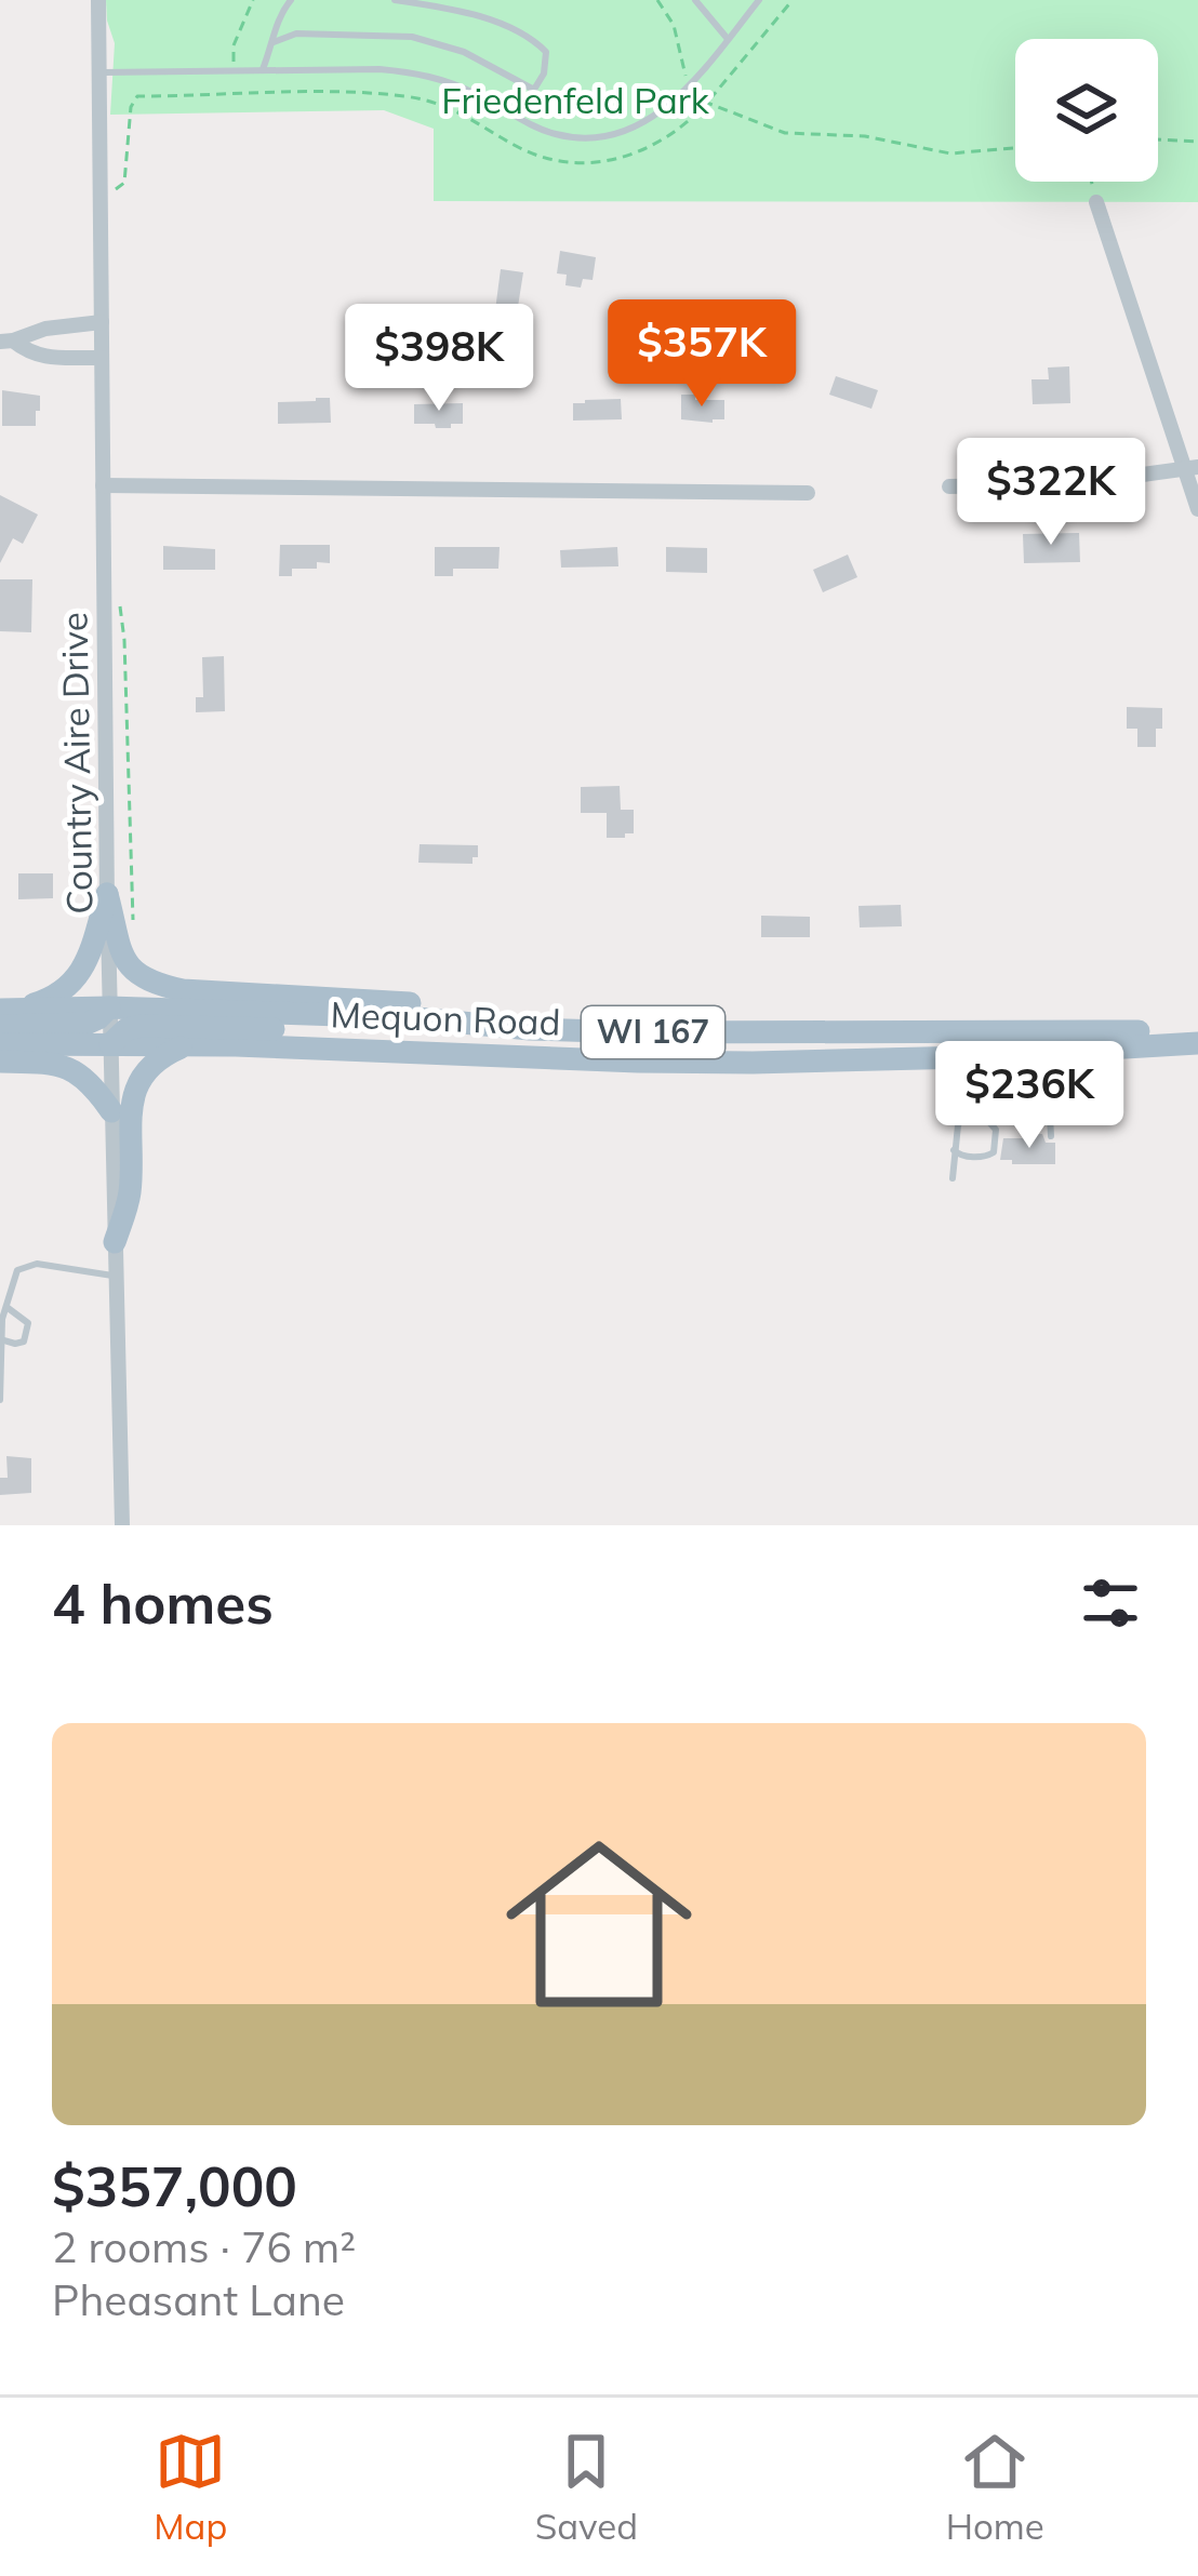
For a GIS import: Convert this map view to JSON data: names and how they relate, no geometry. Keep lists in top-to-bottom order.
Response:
{
  "streets": {
    "main road": ["Mequon Road", "WI 167"],
    "street": ["Country Aire Drive"]
  },
  "crossings": [
    ["Country Aire Drive", "Mequon Road"]
  ],
  "parks": ["Friedenfeld Park"],
  "page": {
    "price": [
      "$357K",
      "$398K",
      "$322K",
      "$236K"
    ],
    "heading": "4 homes",
    "list": [
      {
        "name": "$357,000",
        "note": "2 rooms · 76 m² · Pheasant Lane"
      }
    ],
    "tabs": ["Map", "Saved", "Home"]
  }
}
